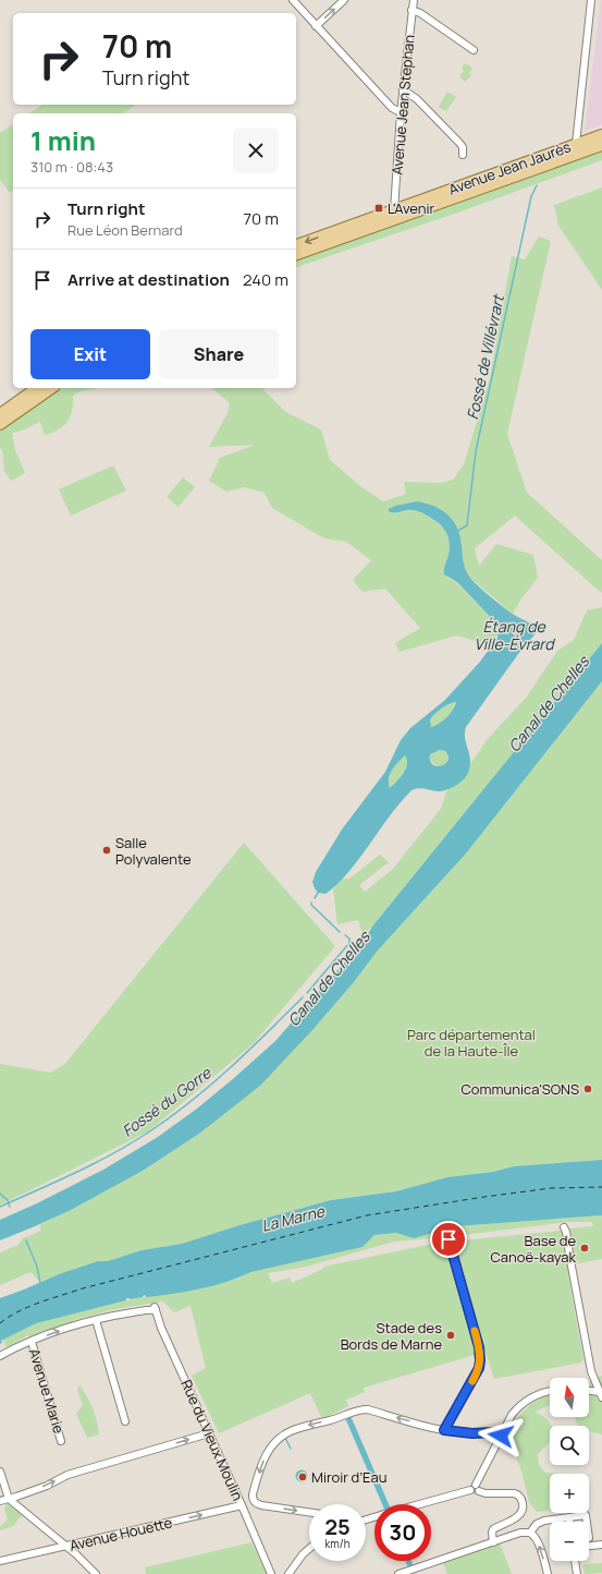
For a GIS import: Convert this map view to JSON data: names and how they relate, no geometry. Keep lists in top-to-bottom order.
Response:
{
  "streets": {
    "main road": ["Avenue Jean Jaurès"],
    "street": [
      "Avenue Jean Stephan",
      "Avenue Marie",
      "Rue du Vieux Moulin",
      "Avenue Houette"
    ]
  },
  "crossings": [
    ["Avenue Jean Stephan", "Avenue Jean Jaurès"],
    ["Rue du Vieux Moulin", "Avenue Houette"]
  ],
  "one_way": ["Avenue Houette"],
  "water": [
    "Fossé de Villévrart",
    "Étang de Ville-Évrard",
    "Canal de Chelles",
    "Fossé du Gorre",
    "La Marne"
  ],
  "parks": ["Parc départemental de la Haute-Île"],
  "places": {
    "transit": ["L'Avenir"],
    "other": [
      "Salle Polyvalente",
      "Communica'SONS",
      "Base de Canoë-kayak",
      "Stade des Bords de Marne",
      "Miroir d’Eau"
    ]
  },
  "north": "top",
  "page": {
    "turn": ["70 m", "Turn right"],
    "heading": ["1 min", "310 m · 08:43"],
    "list": [
      {
        "name": "Turn right",
        "note": "Rue Léon Bernard",
        "value": "70 m"
      },
      {
        "name": "Arrive at destination",
        "value": "240 m"
      }
    ],
    "buttons": ["Exit", "Share"],
    "map_buttons": ["+", "−"],
    "speed": "25 km/h",
    "limit": "30"
  }
}
